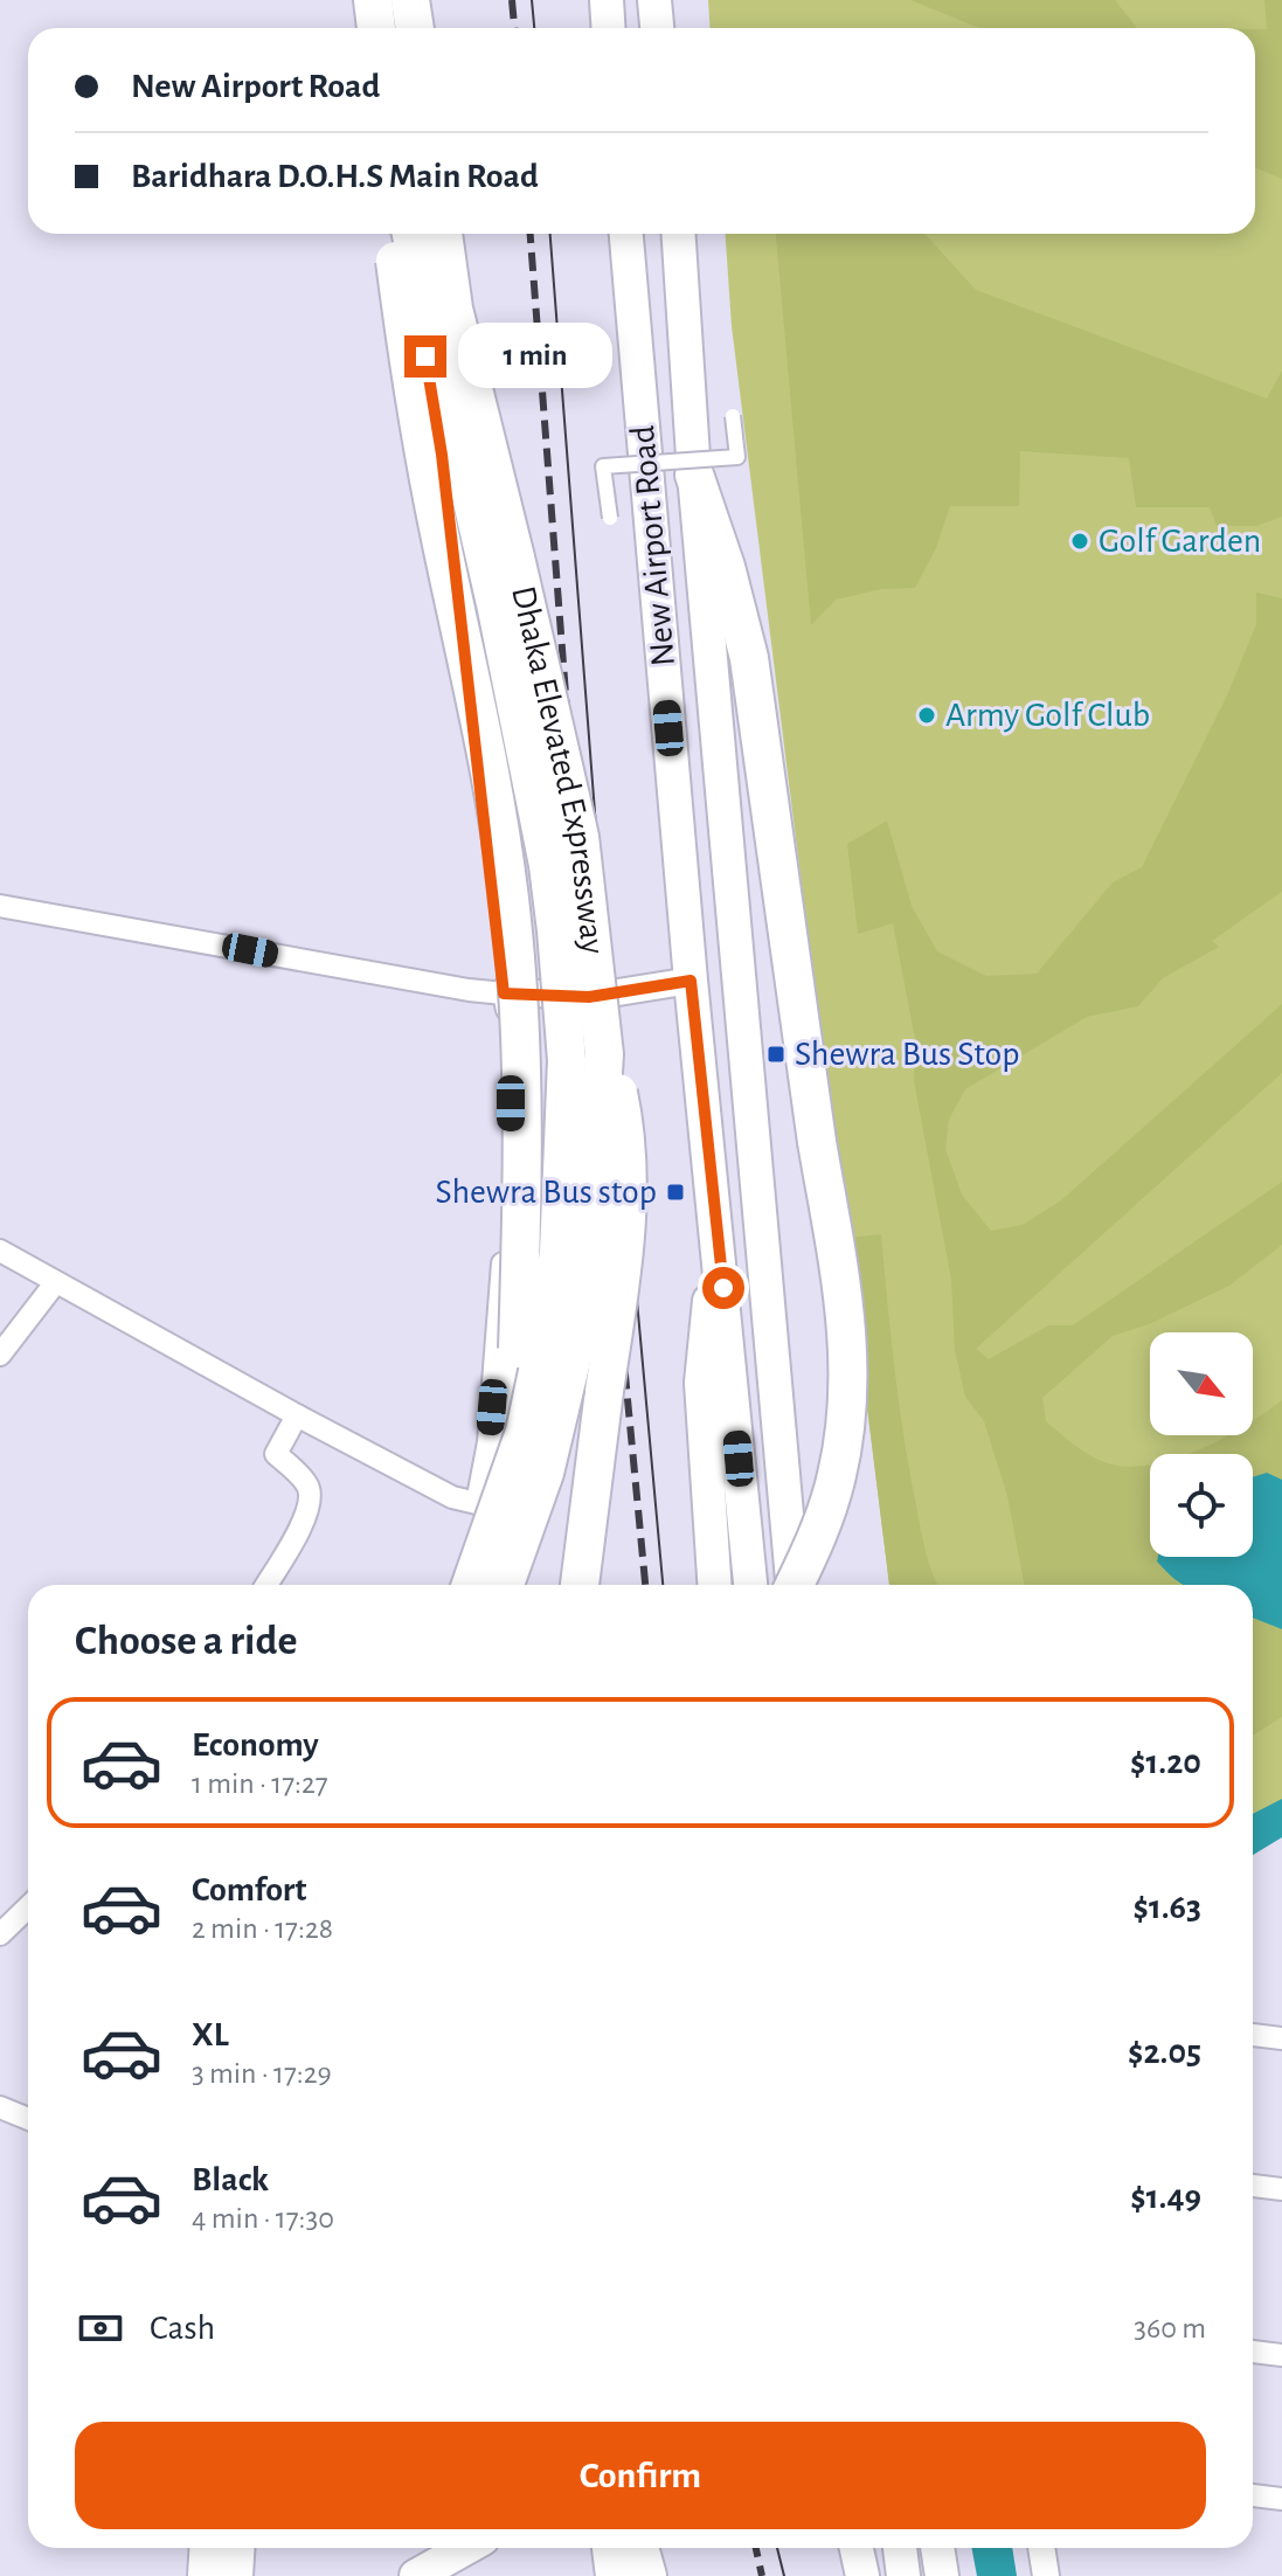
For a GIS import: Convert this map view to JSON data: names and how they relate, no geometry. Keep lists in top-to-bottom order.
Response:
{
  "streets": {
    "highway": ["New Airport Road", "Dhaka Elevated Expressway"]
  },
  "places": {
    "other": ["Golf Garden", "Army Golf Club"],
    "transit": ["Shewra Bus Stop", "Shewra Bus stop"]
  },
  "north": "bottom right",
  "page": {
    "banner": ["New Airport Road", "Baridhara D.O.H.S Main Road"],
    "bubble": "1 min",
    "heading": "Choose a ride",
    "list": [
      {
        "name": "Economy",
        "note": "1 min · 17:27",
        "value": "$1.20"
      },
      {
        "name": "Comfort",
        "note": "2 min · 17:28",
        "value": "$1.63"
      },
      {
        "name": "XL",
        "note": "3 min · 17:29",
        "value": "$2.05"
      },
      {
        "name": "Black",
        "note": "4 min · 17:30",
        "value": "$1.49"
      }
    ],
    "pay": ["Cash", "360 m"],
    "buttons": "Confirm"
  }
}
